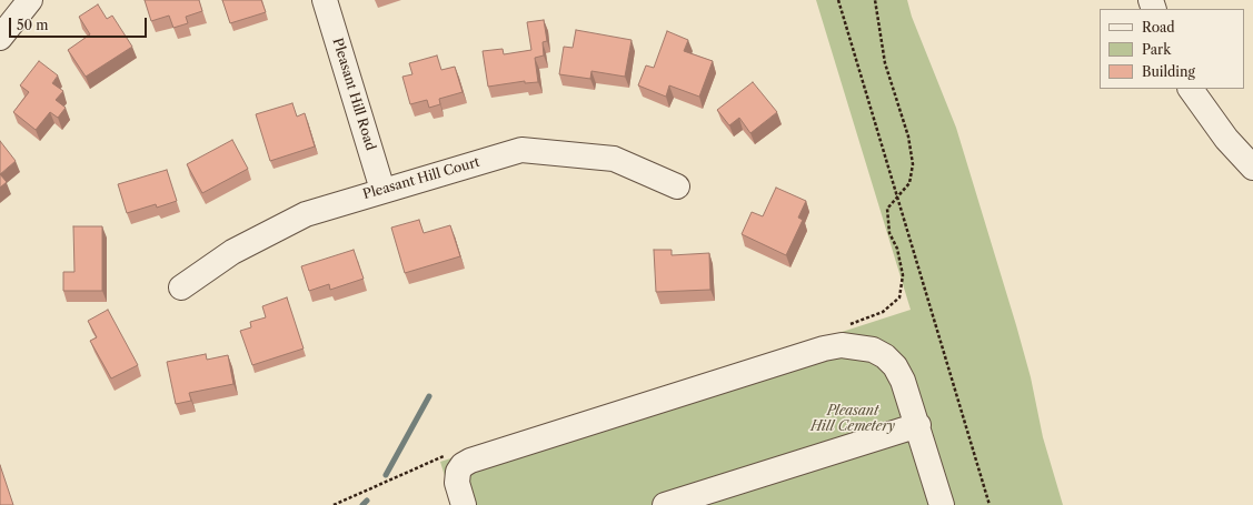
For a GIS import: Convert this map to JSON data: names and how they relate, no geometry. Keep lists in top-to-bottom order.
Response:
{
  "streets": {
    "street": ["Pleasant Hill Road", "Pleasant Hill Court"]
  },
  "crossings": [
    ["Pleasant Hill Road", "Pleasant Hill Court"]
  ],
  "parks": ["Pleasant Hill Cemetery"],
  "legend": ["Road", "Park", "Building"],
  "scale_bar": "50 m"
}
